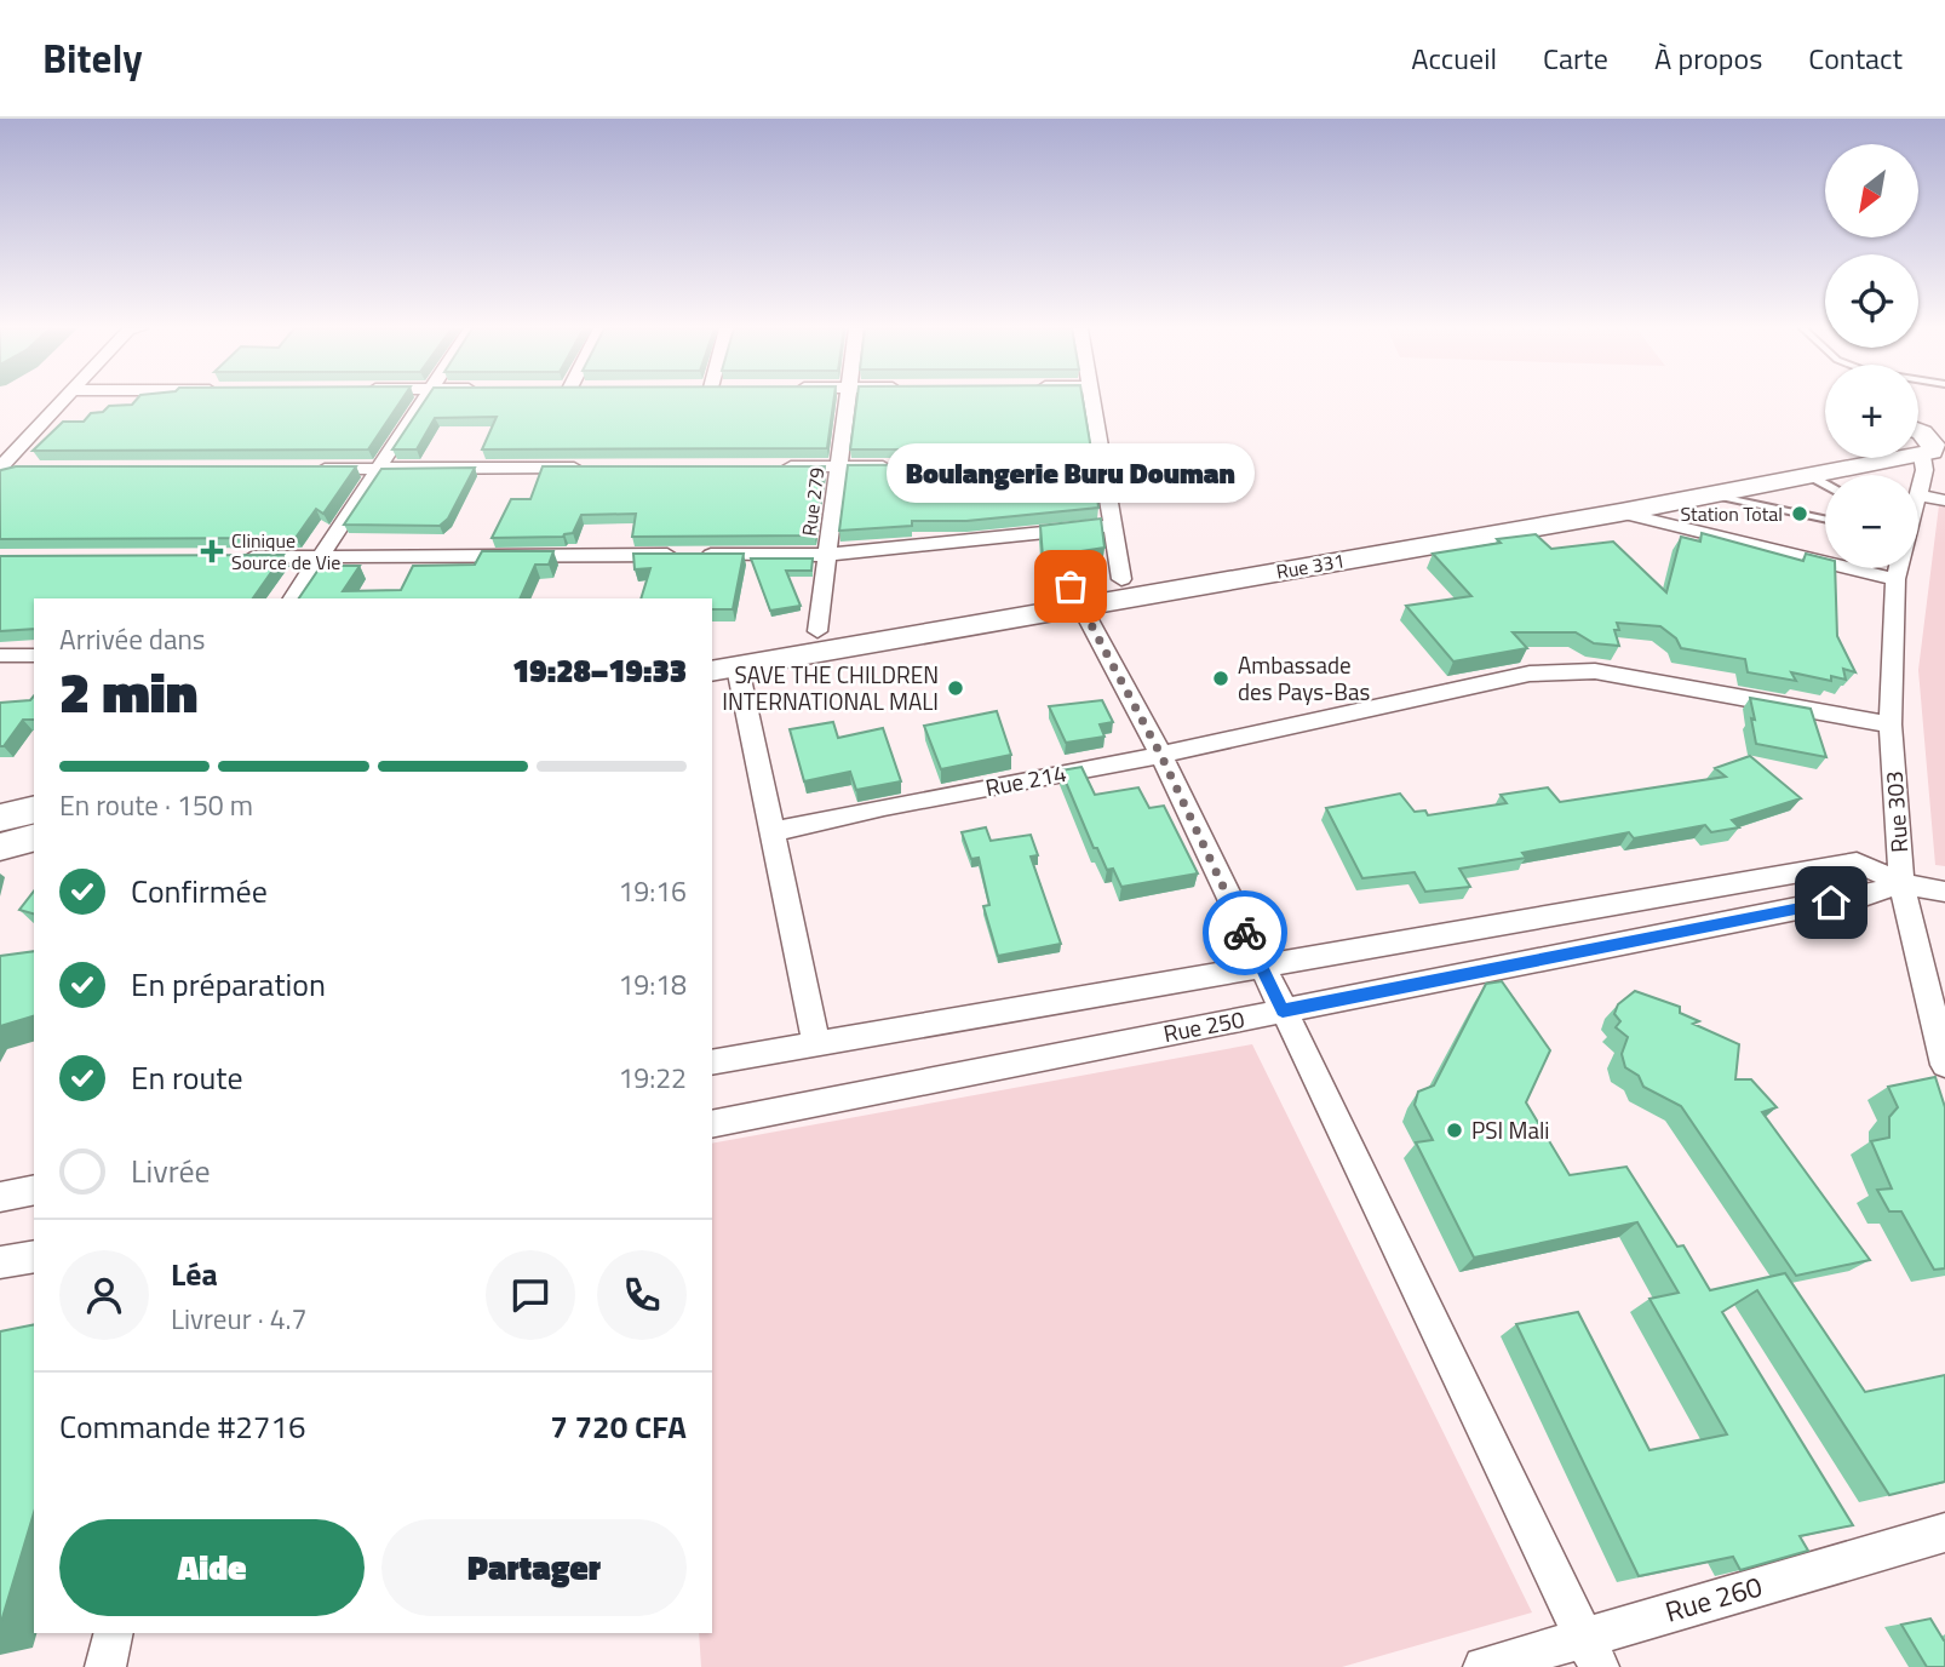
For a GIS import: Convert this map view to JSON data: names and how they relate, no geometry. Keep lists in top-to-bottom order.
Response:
{
  "streets": {
    "street": [
      "Rue 279",
      "Rue 331",
      "Rue 214",
      "Rue 303",
      "Rue 250",
      "Rue 260"
    ]
  },
  "crossings": [
    ["Rue 279", "Rue 331"],
    ["Rue 331", "Rue 303"],
    ["Rue 214", "Rue 303"],
    ["Rue 303", "Rue 250"]
  ],
  "places": {
    "other": [
      "Station Total",
      "Boulangerie Buru Douman",
      "Ambassade des Pays-Bas",
      "SAVE THE CHILDREN INTERNATIONAL MALI",
      "PSI Mali"
    ],
    "health": ["Clinique Source de Vie"]
  },
  "north": "bottom left",
  "page": {
    "header": "Bitely",
    "nav": [
      "Accueil",
      "Carte",
      "À propos",
      "Contact"
    ],
    "map_buttons": ["+", "−"],
    "bubble": "Boulangerie Buru Douman",
    "heading": ["2 min", "Arrivée dans", "19:28–19:33"],
    "panel": [
      "Léa",
      "Livreur · 4.7",
      "Commande #2716",
      "7 720 CFA"
    ],
    "bar": "En route · 150 m",
    "list": [
      ["Confirmée", "19:16"],
      ["En préparation", "19:18"],
      ["En route", "19:22"],
      "Livrée"
    ],
    "buttons": ["Aide", "Partager"]
  }
}
